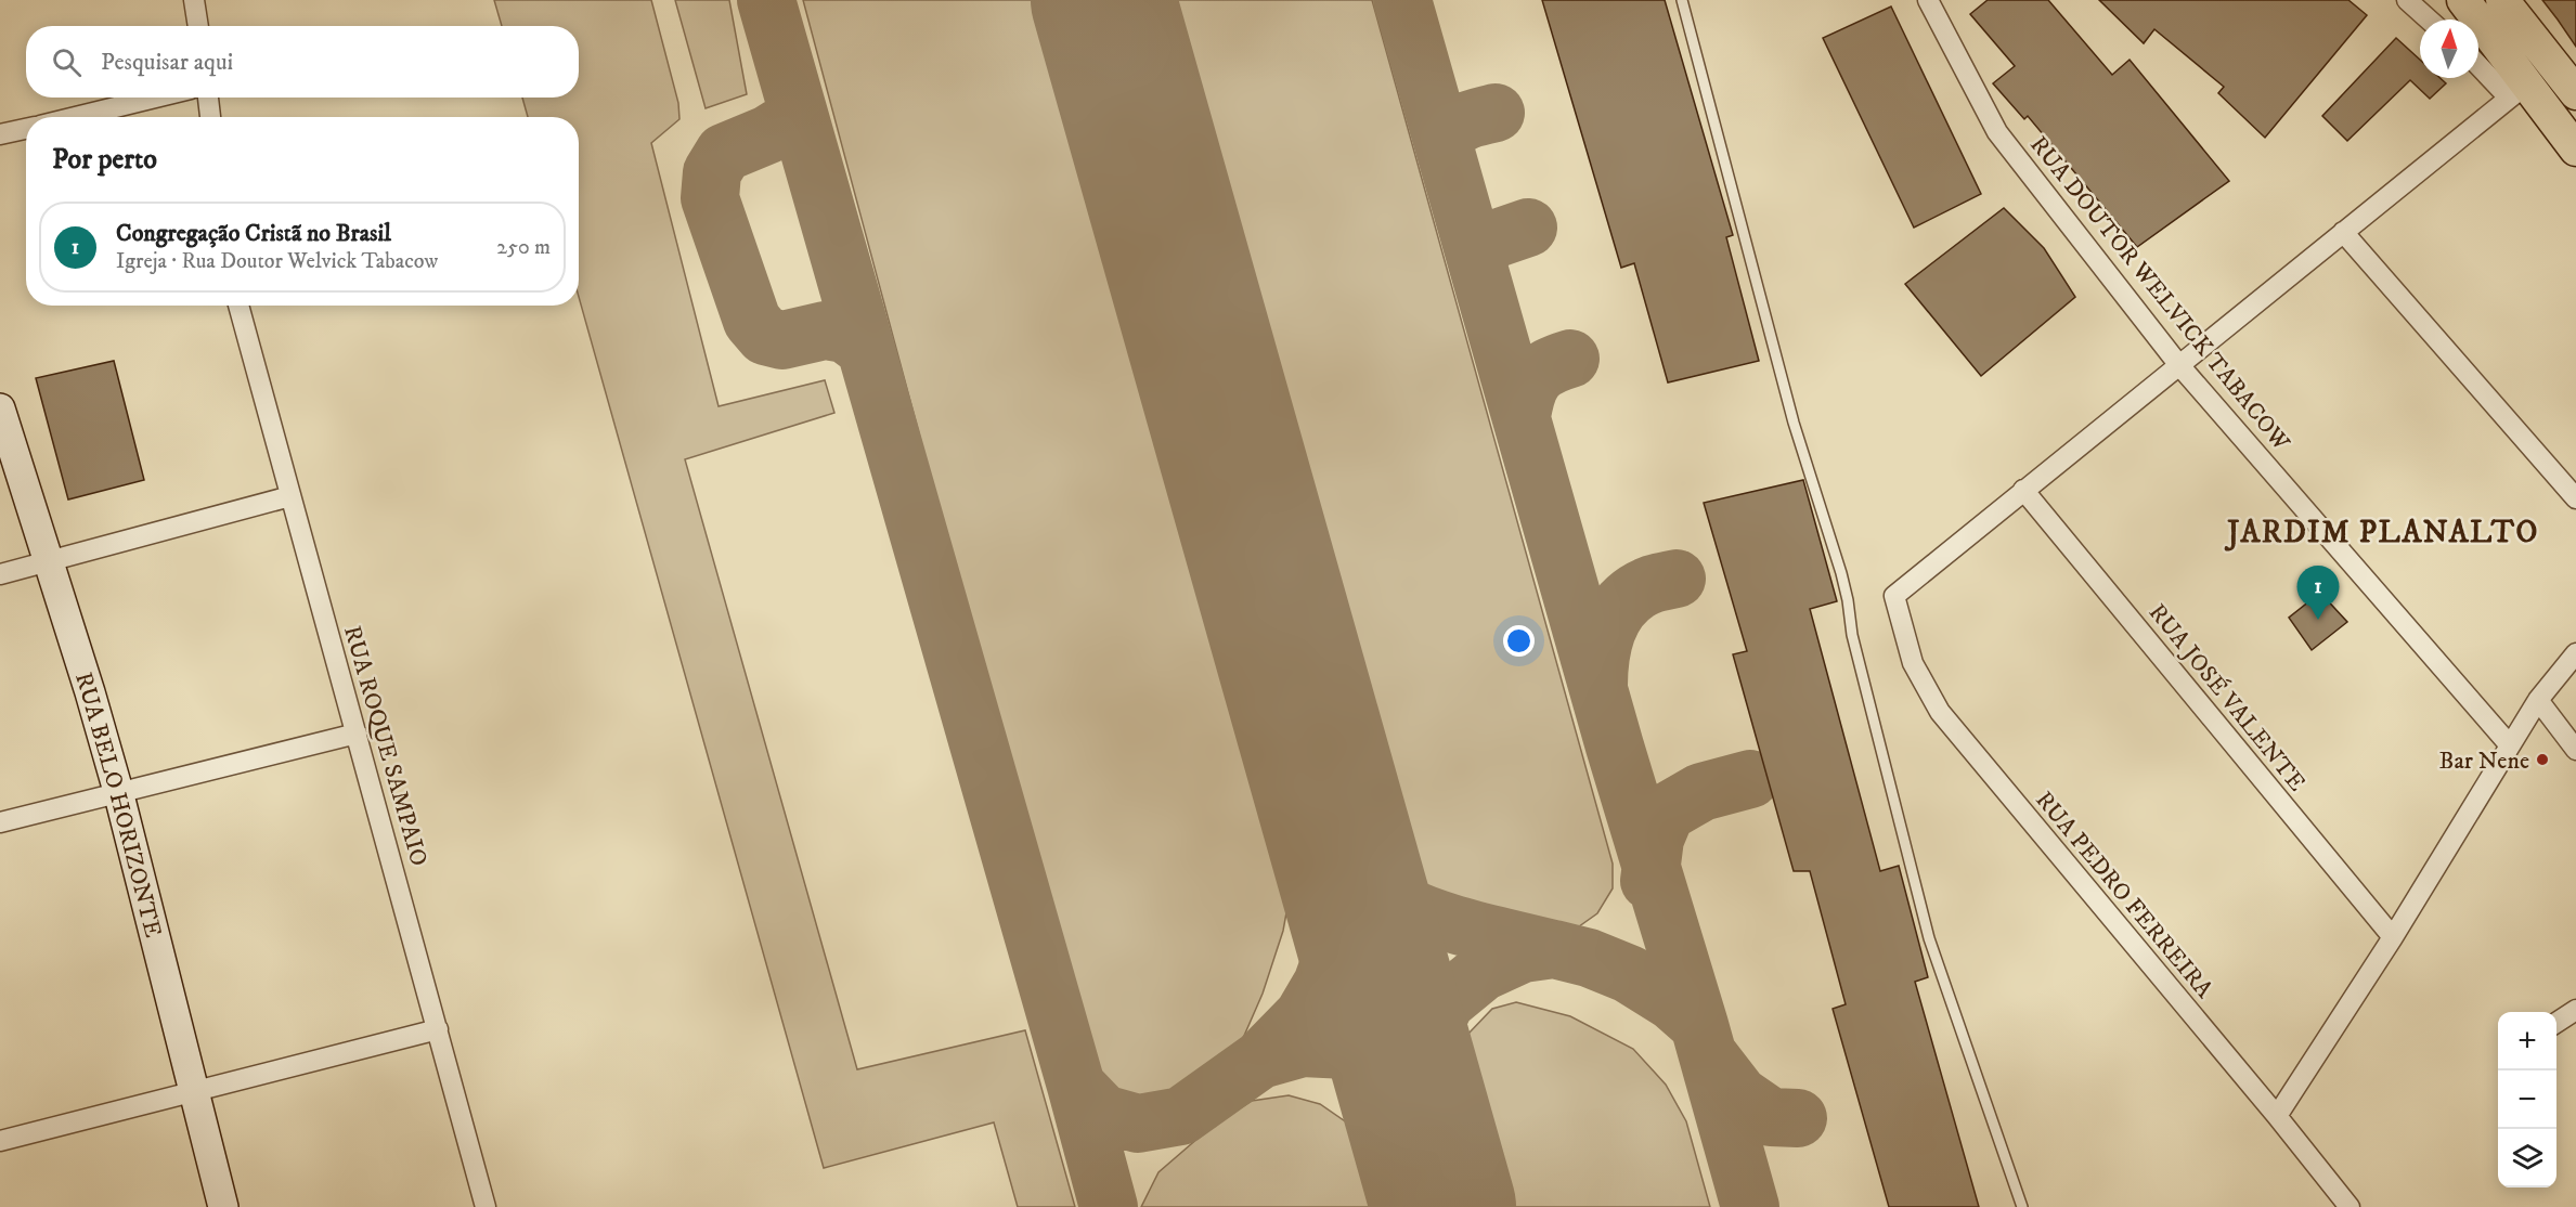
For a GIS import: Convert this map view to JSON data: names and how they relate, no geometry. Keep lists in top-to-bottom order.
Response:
{
  "streets": {
    "street": [
      "RUA DOUTOR WELVICK TABACOW",
      "RUA JOSÉ VALENTE",
      "RUA ROQUE SAMPAIO",
      "RUA BELO HORIZONTE",
      "RUA PEDRO FERREIRA"
    ]
  },
  "crossings": [
    ["RUA JOSÉ VALENTE", "RUA PEDRO FERREIRA"]
  ],
  "districts": ["JARDIM PLANALTO"],
  "places": ["Bar Nene"],
  "north": "top",
  "page": {
    "search": "Pesquisar aqui",
    "heading": "Por perto",
    "list": [
      {
        "mark": "1",
        "name": "Congregação Cristã no Brasil",
        "note": "Igreja · Rua Doutor Welvick Tabacow",
        "value": "250 m"
      }
    ],
    "pins": "1",
    "map_buttons": ["+", "−"]
  }
}
